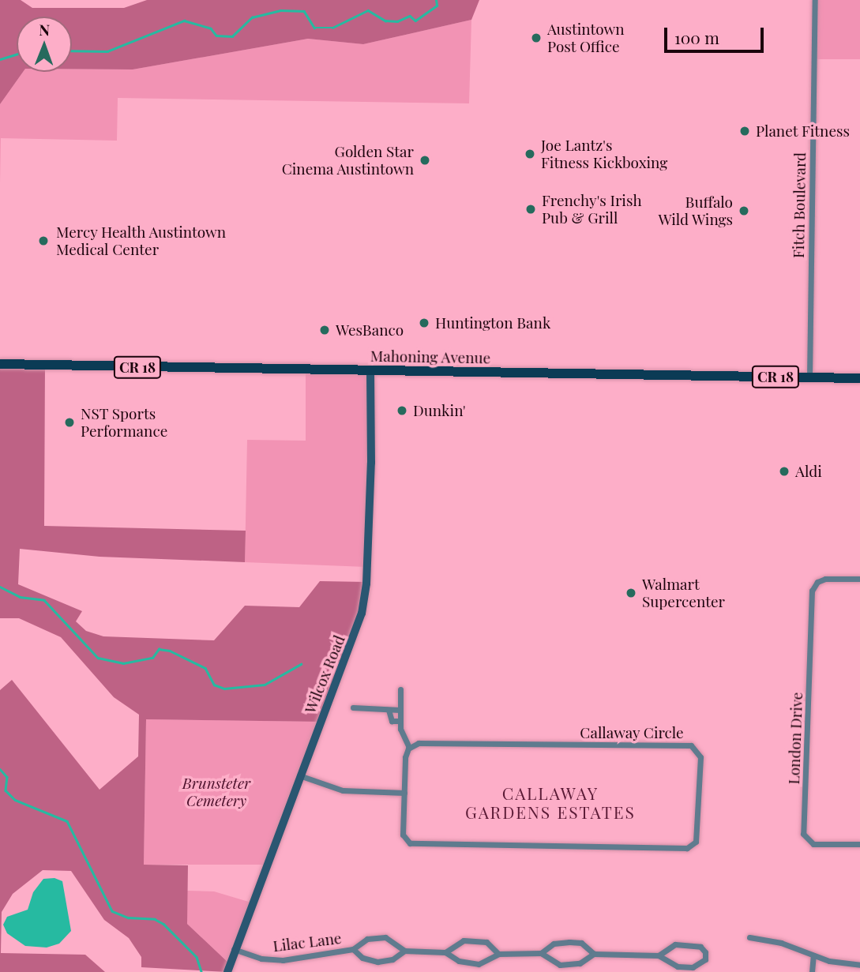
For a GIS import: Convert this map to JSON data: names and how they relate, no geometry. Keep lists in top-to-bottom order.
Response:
{
  "streets": {
    "main road": ["Mahoning Avenue", "CR 18"],
    "street": [
      "Fitch Boulevard",
      "Wilcox Road",
      "Callaway Circle",
      "London Drive",
      "Lilac Lane"
    ]
  },
  "crossings": [
    ["Fitch Boulevard", "Mahoning Avenue"],
    ["Mahoning Avenue", "Wilcox Road"],
    ["Wilcox Road", "Lilac Lane"]
  ],
  "districts": ["CALLAWAY GARDENS ESTATES"],
  "parks": ["Brunsteter Cemetery"],
  "places": [
    "Austintown Post Office",
    "Planet Fitness",
    "Joe Lantz's Fitness Kickboxing",
    "Golden Star Cinema Austintown",
    "Frenchy's Irish Pub & Grill",
    "Buffalo Wild Wings",
    "Mercy Health Austintown Medical Center",
    "Huntington Bank",
    "WesBanco",
    "Dunkin'",
    "NST Sports Performance",
    "Aldi",
    "Walmart Supercenter"
  ],
  "scale_bar": "100 m",
  "north": "top"
}
